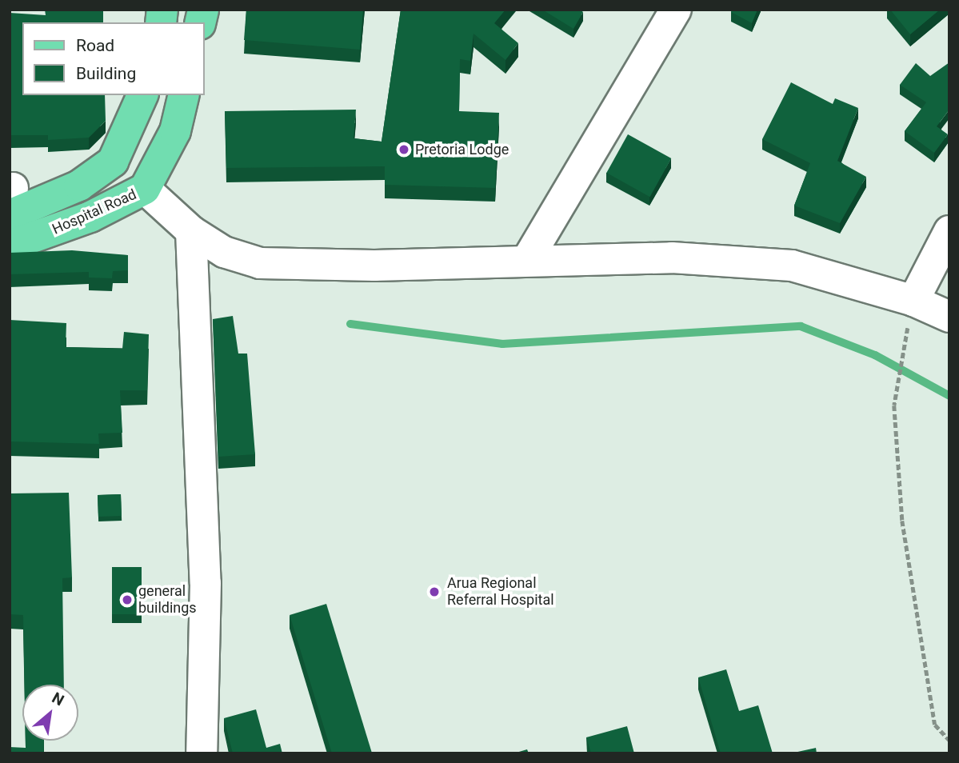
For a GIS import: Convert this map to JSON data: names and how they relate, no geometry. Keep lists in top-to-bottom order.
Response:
{
  "streets": {
    "main road": ["Hospital Road"]
  },
  "places": ["Pretoria Lodge", "Arua Regional Referral Hospital", "general buildings"],
  "legend": ["Road", "Building"],
  "north": "top right"
}
